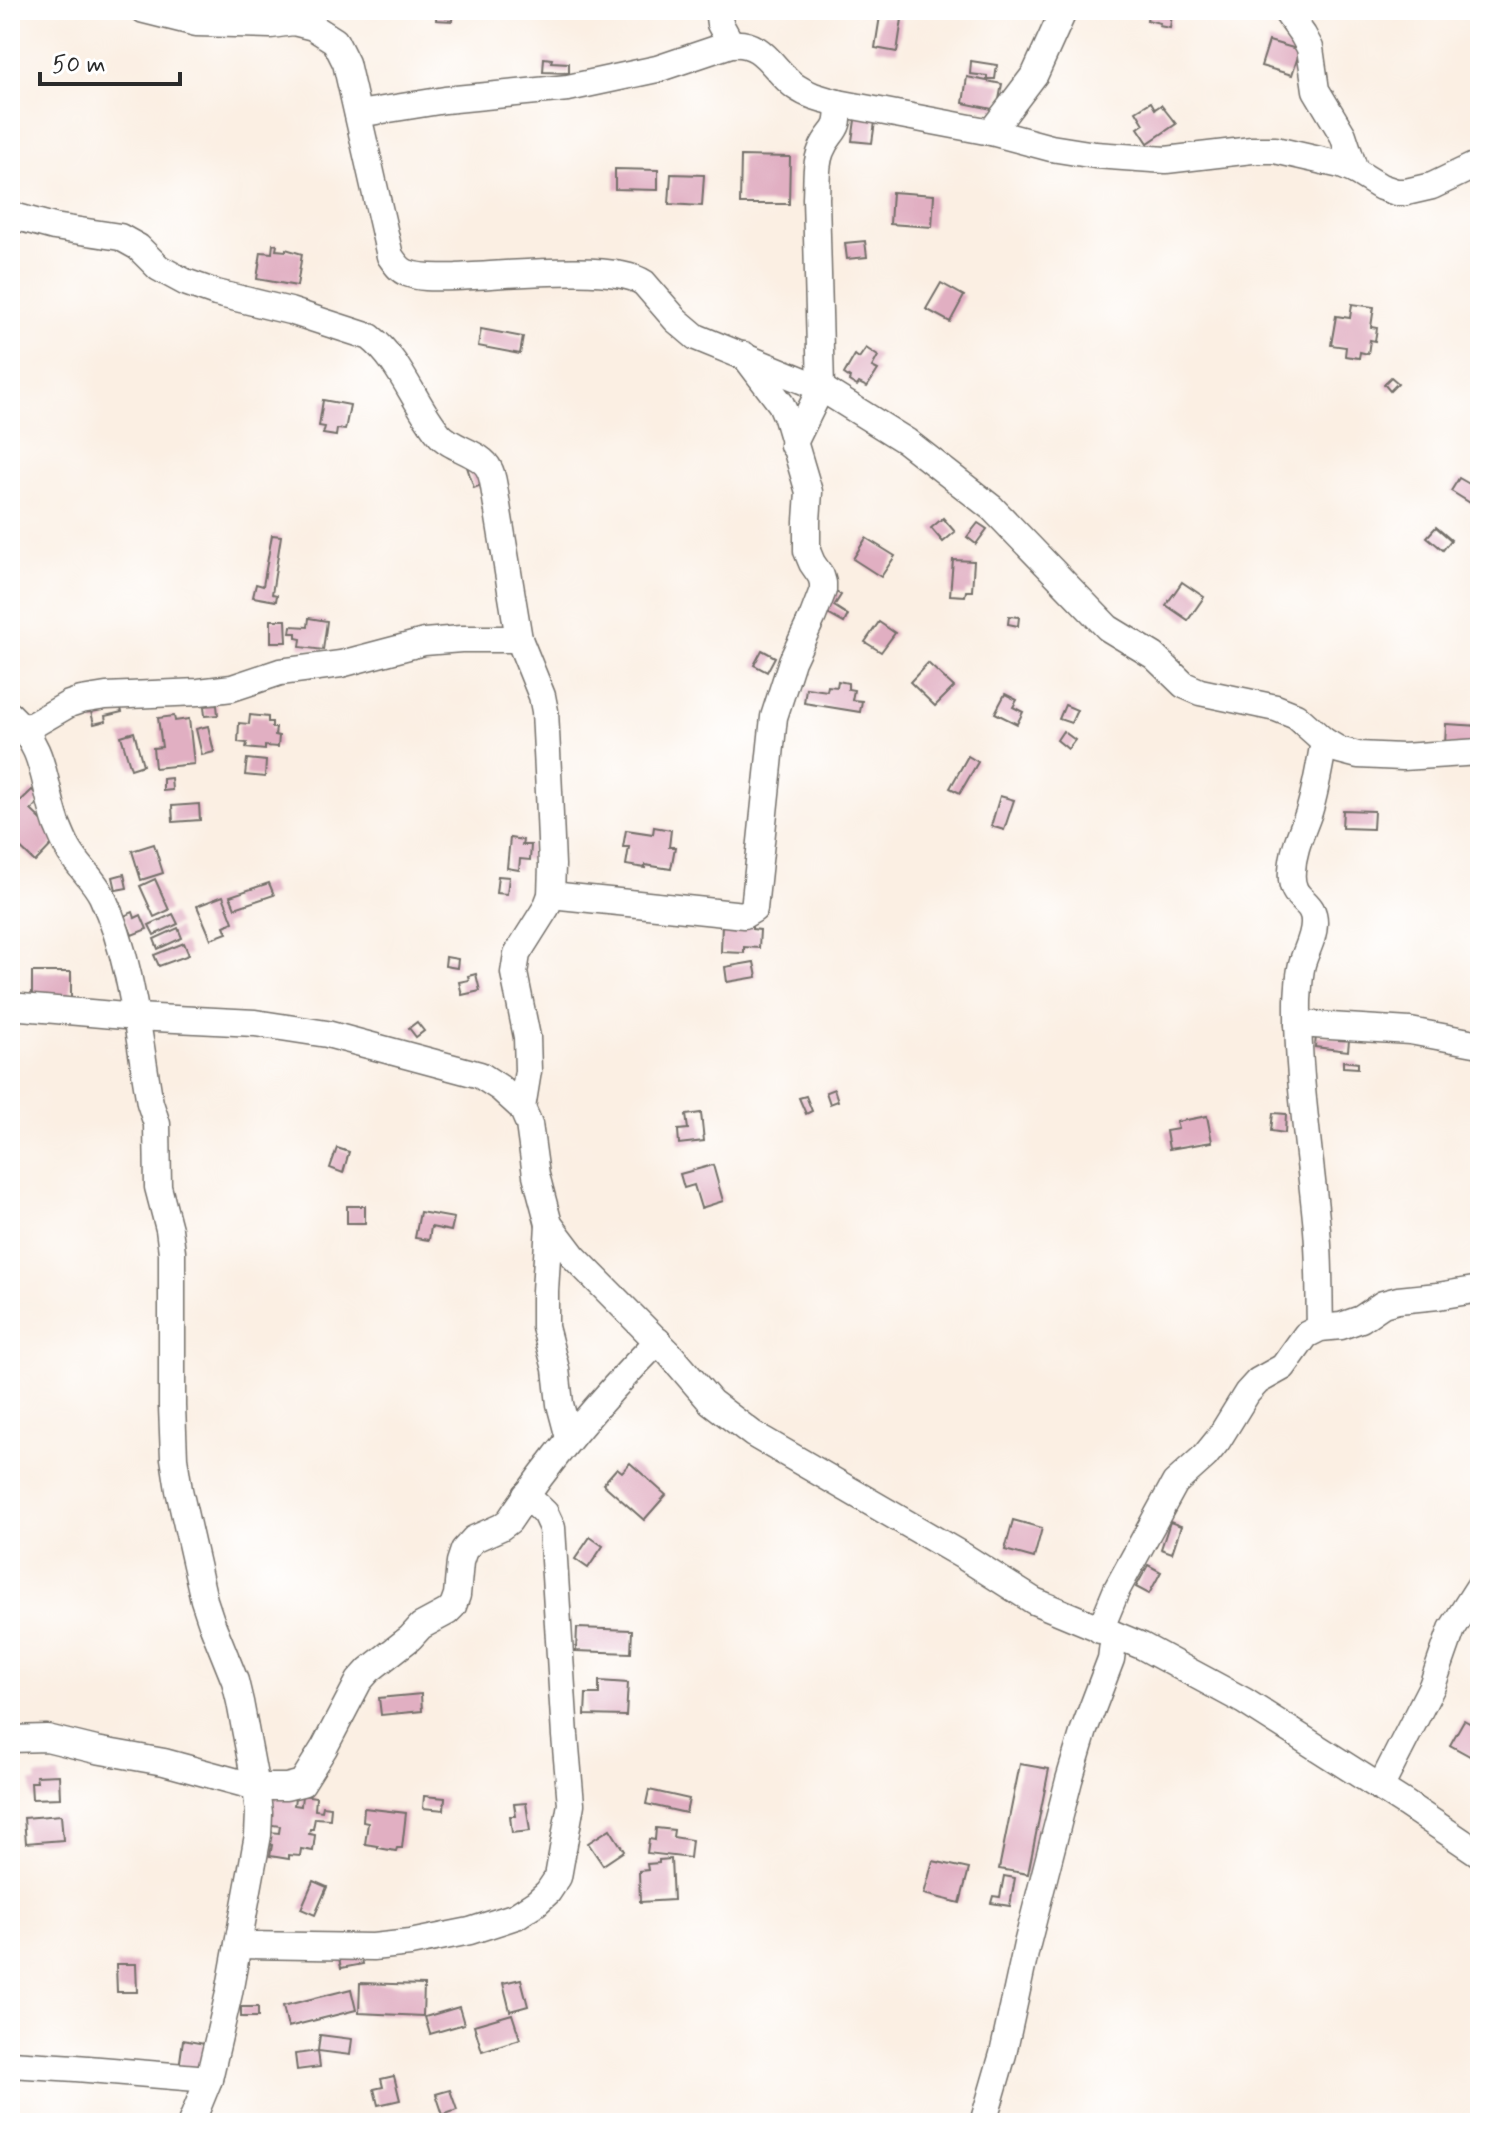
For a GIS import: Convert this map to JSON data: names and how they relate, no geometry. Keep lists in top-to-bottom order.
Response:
{
  "scale_bar": "50 m"
}
